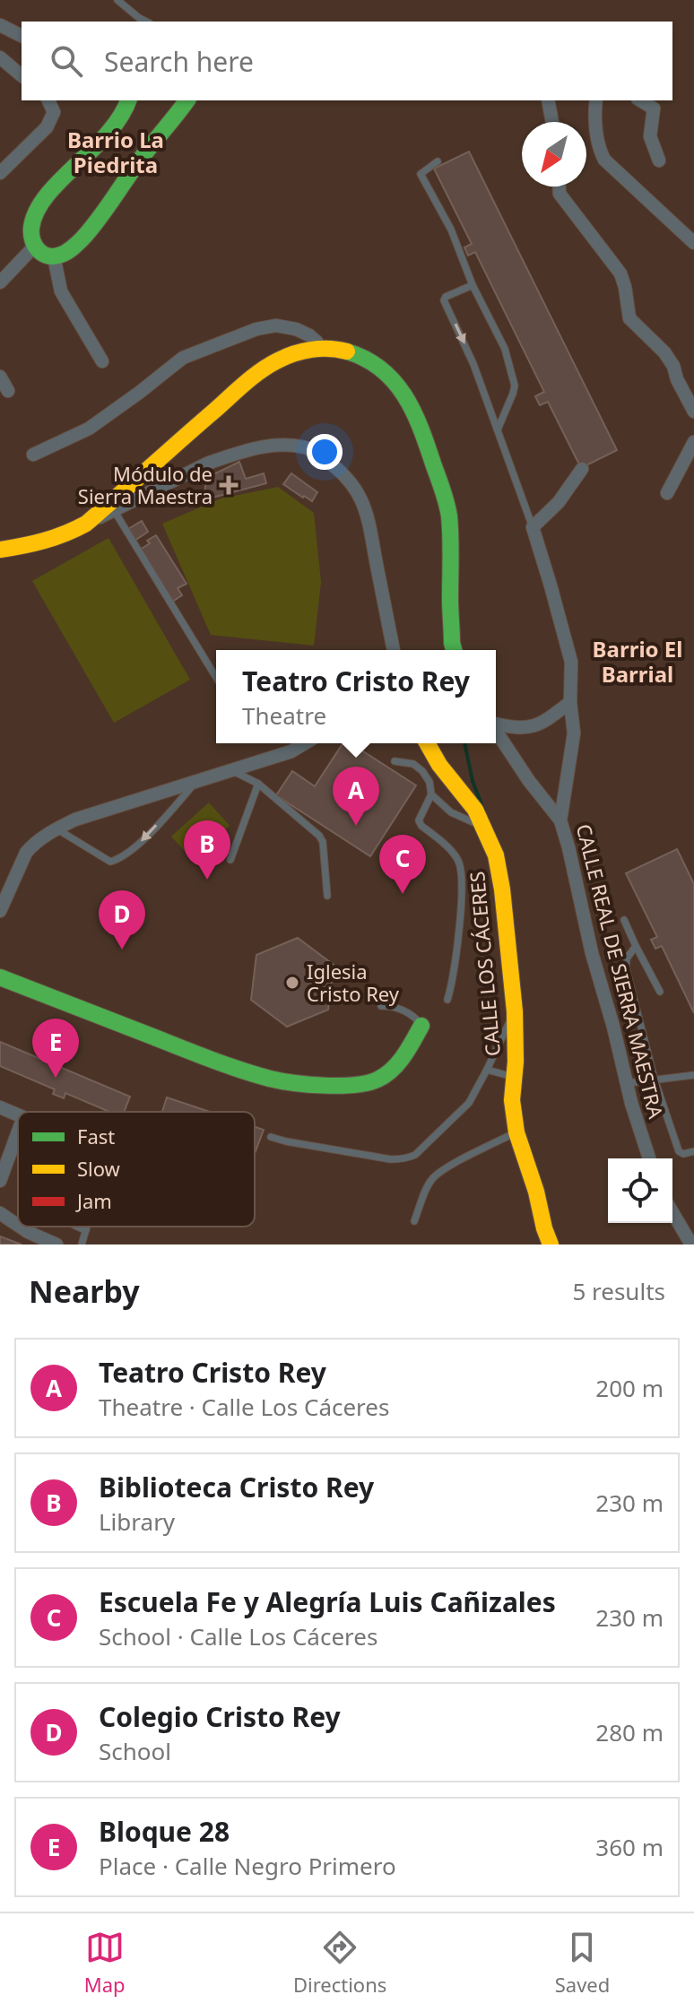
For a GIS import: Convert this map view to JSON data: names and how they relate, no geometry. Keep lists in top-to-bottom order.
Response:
{
  "streets": {
    "street": ["CALLE LOS CÁCERES", "CALLE REAL DE SIERRA MAESTRA"]
  },
  "districts": ["Barrio La Piedrita", "Barrio El Barrial"],
  "places": {
    "health": ["Módulo de Sierra Maestra"],
    "other": ["Iglesia Cristo Rey"]
  },
  "legend": ["Fast", "Slow", "Jam"],
  "north": "bottom left",
  "page": {
    "search": "Search here",
    "popup": ["Teatro Cristo Rey", "Theatre"],
    "pins": [
      "A",
      "B",
      "C",
      "D",
      "E"
    ],
    "heading": ["Nearby", "5 results"],
    "list": [
      {
        "mark": "A",
        "name": "Teatro Cristo Rey",
        "note": "Theatre · Calle Los Cáceres",
        "value": "200 m"
      },
      {
        "mark": "B",
        "name": "Biblioteca Cristo Rey",
        "note": "Library",
        "value": "230 m"
      },
      {
        "mark": "C",
        "name": "Escuela Fe y Alegría Luis Cañizales",
        "note": "School · Calle Los Cáceres",
        "value": "230 m"
      },
      {
        "mark": "D",
        "name": "Colegio Cristo Rey",
        "note": "School",
        "value": "280 m"
      },
      {
        "mark": "E",
        "name": "Bloque 28",
        "note": "Place · Calle Negro Primero",
        "value": "360 m"
      }
    ],
    "nav": ["Map", "Directions", "Saved"]
  }
}
